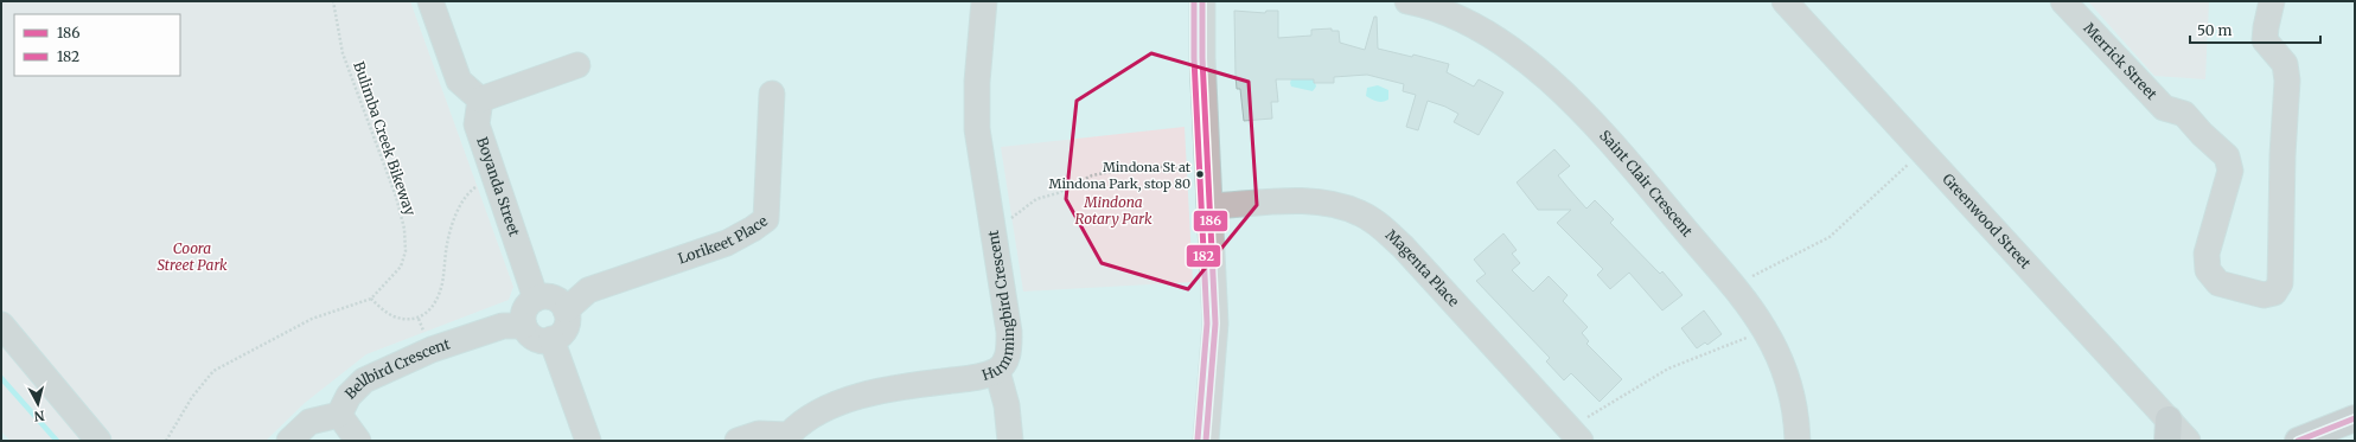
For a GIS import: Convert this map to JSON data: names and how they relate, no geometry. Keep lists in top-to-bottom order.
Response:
{
  "streets": {
    "street": [
      "Merrick Street",
      "Saint Clair Crescent",
      "Boyanda Street",
      "Greenwood Street",
      "Lorikeet Place",
      "Magenta Place",
      "Hummingbird Crescent",
      "Bellbird Crescent"
    ],
    "path": ["Bulimba Creek Bikeway"]
  },
  "crossings": [
    ["Boyanda Street", "Lorikeet Place"],
    ["Boyanda Street", "Bellbird Crescent"],
    ["Lorikeet Place", "Bellbird Crescent"]
  ],
  "parks": ["Mindona Rotary Park", "Coora Street Park"],
  "places": ["Mindona St at Mindona Park, stop 80"],
  "lines": ["transit line 186", "transit line 182"],
  "legend": ["186", "182"],
  "scale_bar": "50 m",
  "north": "bottom"
}
